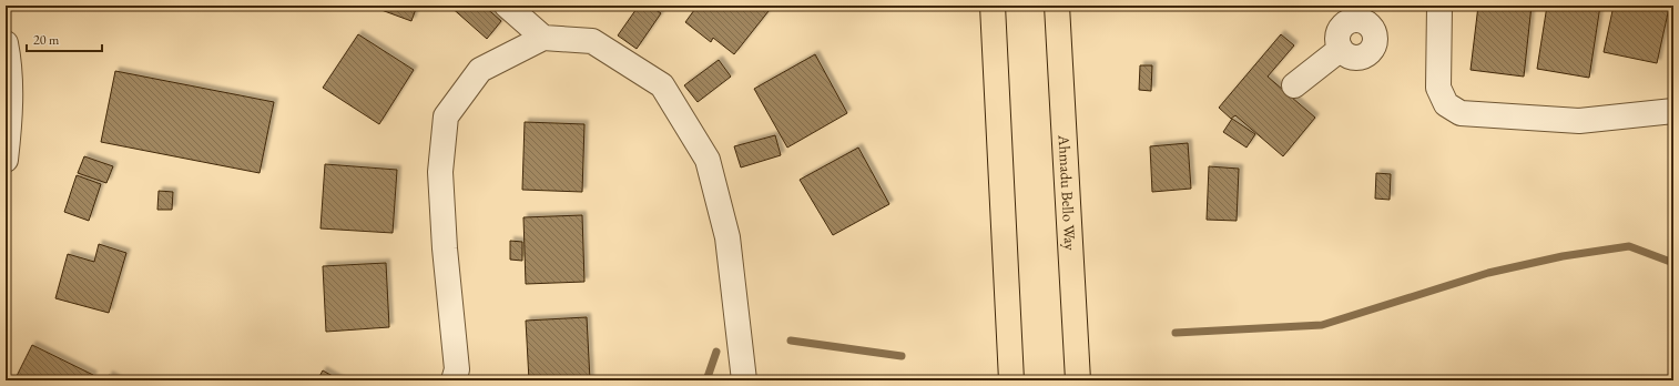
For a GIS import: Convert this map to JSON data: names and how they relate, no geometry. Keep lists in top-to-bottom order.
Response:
{
  "streets": {
    "main road": ["Ahmadu Bello Way"]
  },
  "scale_bar": "20 m"
}
